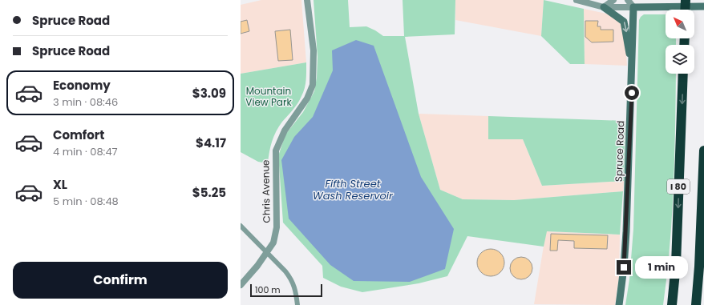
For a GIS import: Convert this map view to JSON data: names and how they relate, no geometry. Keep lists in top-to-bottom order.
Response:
{
  "streets": {
    "highway": ["I 80"],
    "main road": ["Spruce Road"],
    "street": ["Chris Avenue"]
  },
  "water": ["Fifth Street Wash Reservoir"],
  "parks": ["Mountain View Park"],
  "scale_bar": "100 m",
  "north": "top left",
  "page": {
    "banner": ["Spruce Road", "Spruce Road"],
    "list": [
      {
        "name": "Economy",
        "note": "3 min · 08:46",
        "value": "$3.09"
      },
      {
        "name": "Comfort",
        "note": "4 min · 08:47",
        "value": "$4.17"
      },
      {
        "name": "XL",
        "note": "5 min · 08:48",
        "value": "$5.25"
      }
    ],
    "buttons": "Confirm",
    "bubble": "1 min",
    "scale": "100 m"
  }
}
